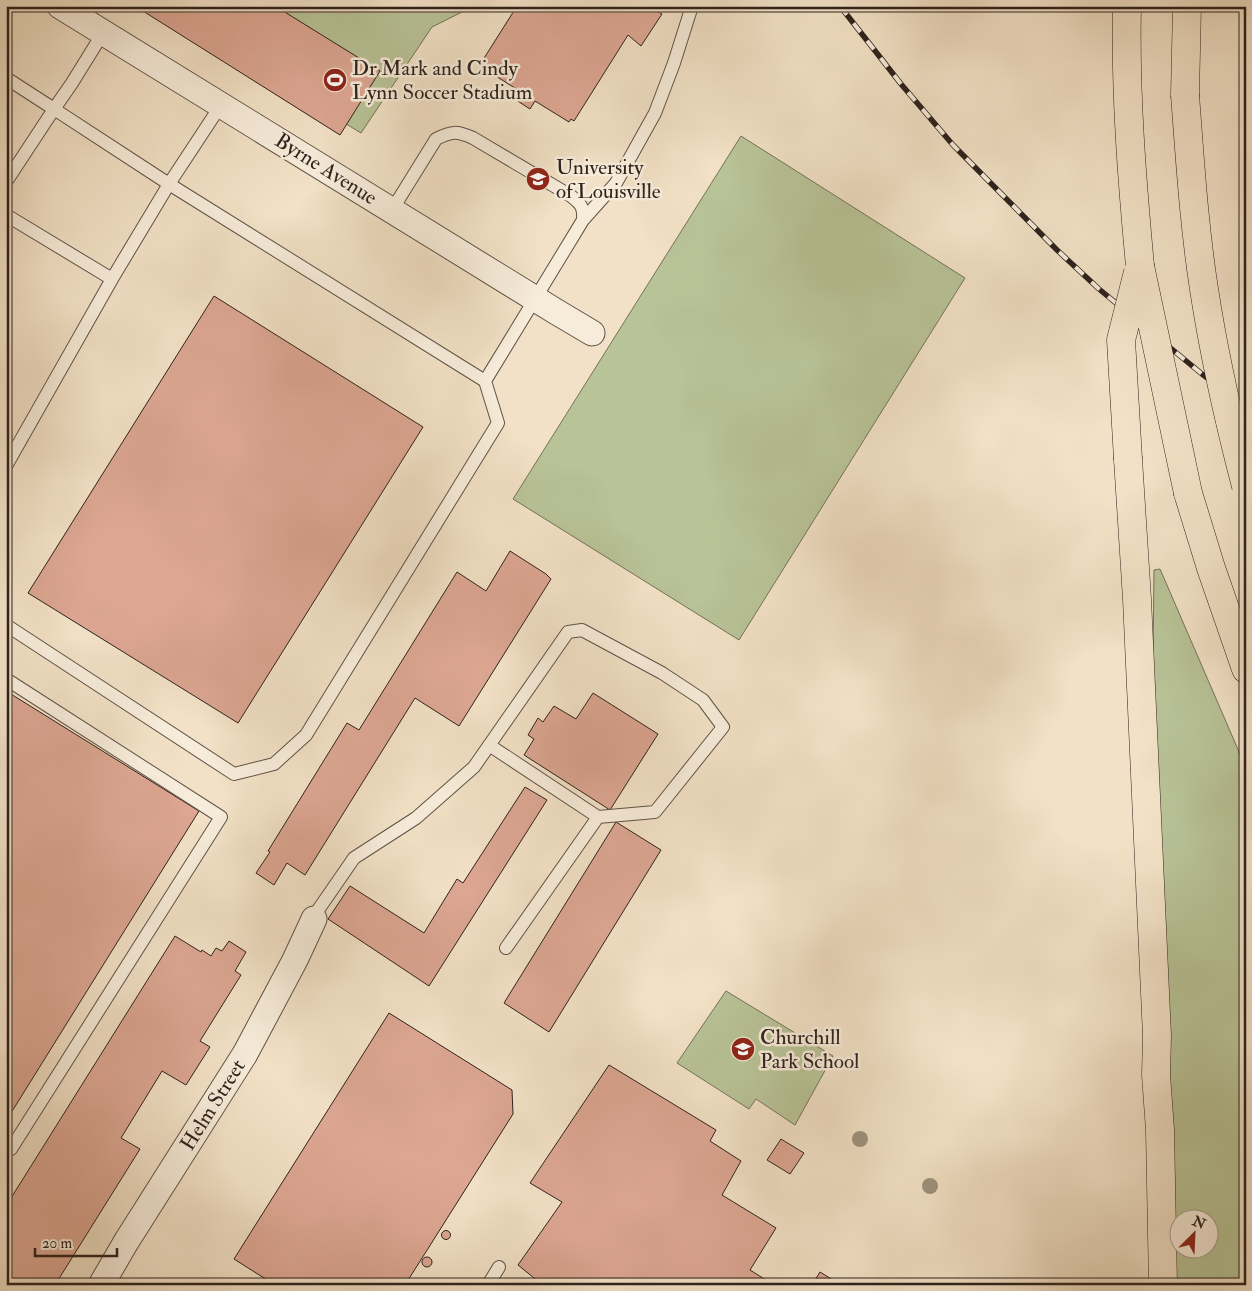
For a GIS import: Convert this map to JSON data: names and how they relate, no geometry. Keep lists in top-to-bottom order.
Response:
{
  "streets": {
    "street": ["Byrne Avenue", "Helm Street"]
  },
  "places": {
    "sports": ["Dr Mark and Cindy Lynn Soccer Stadium"],
    "school or university": ["University of Louisville", "Churchill Park School"]
  },
  "scale_bar": "20 m",
  "north": "top right"
}
